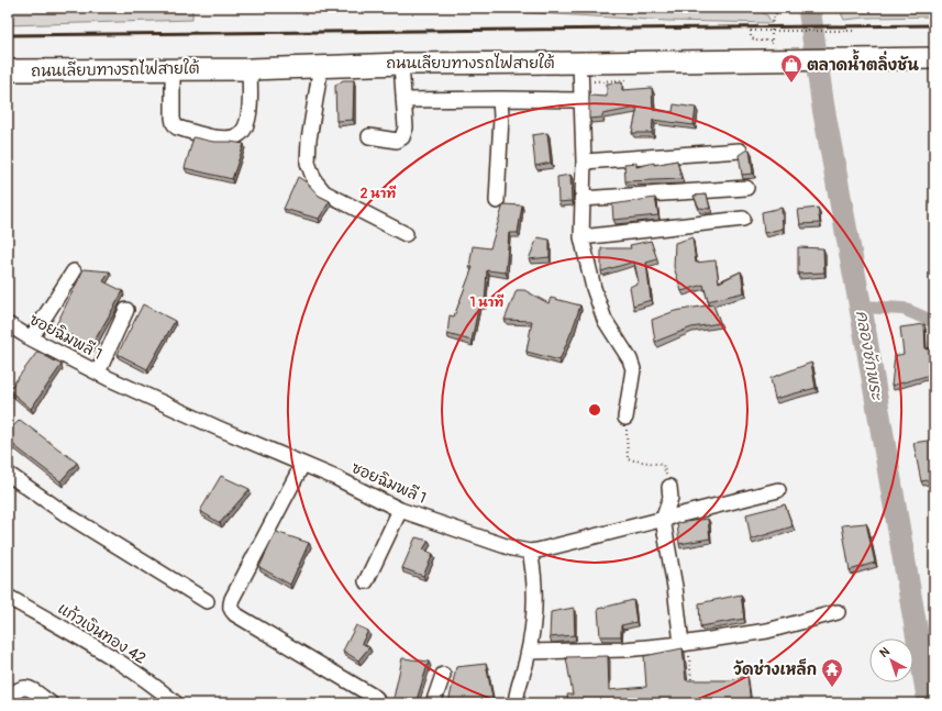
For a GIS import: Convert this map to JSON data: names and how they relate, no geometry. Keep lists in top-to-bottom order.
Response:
{
  "streets": {
    "main road": ["ถนนเลียบทางรถไฟสายใต้"],
    "street": ["ซอยฉิมพลี 1", "แก้วเงินทอง 42"]
  },
  "water": ["คลองชักพระ"],
  "places": {
    "shop": ["ตลาดน้ำตลิ่งชัน"],
    "temple": ["วัดช่างเหล็ก"]
  },
  "north": "top left",
  "rings": ["2 นาที", "1 นาที"]
}
